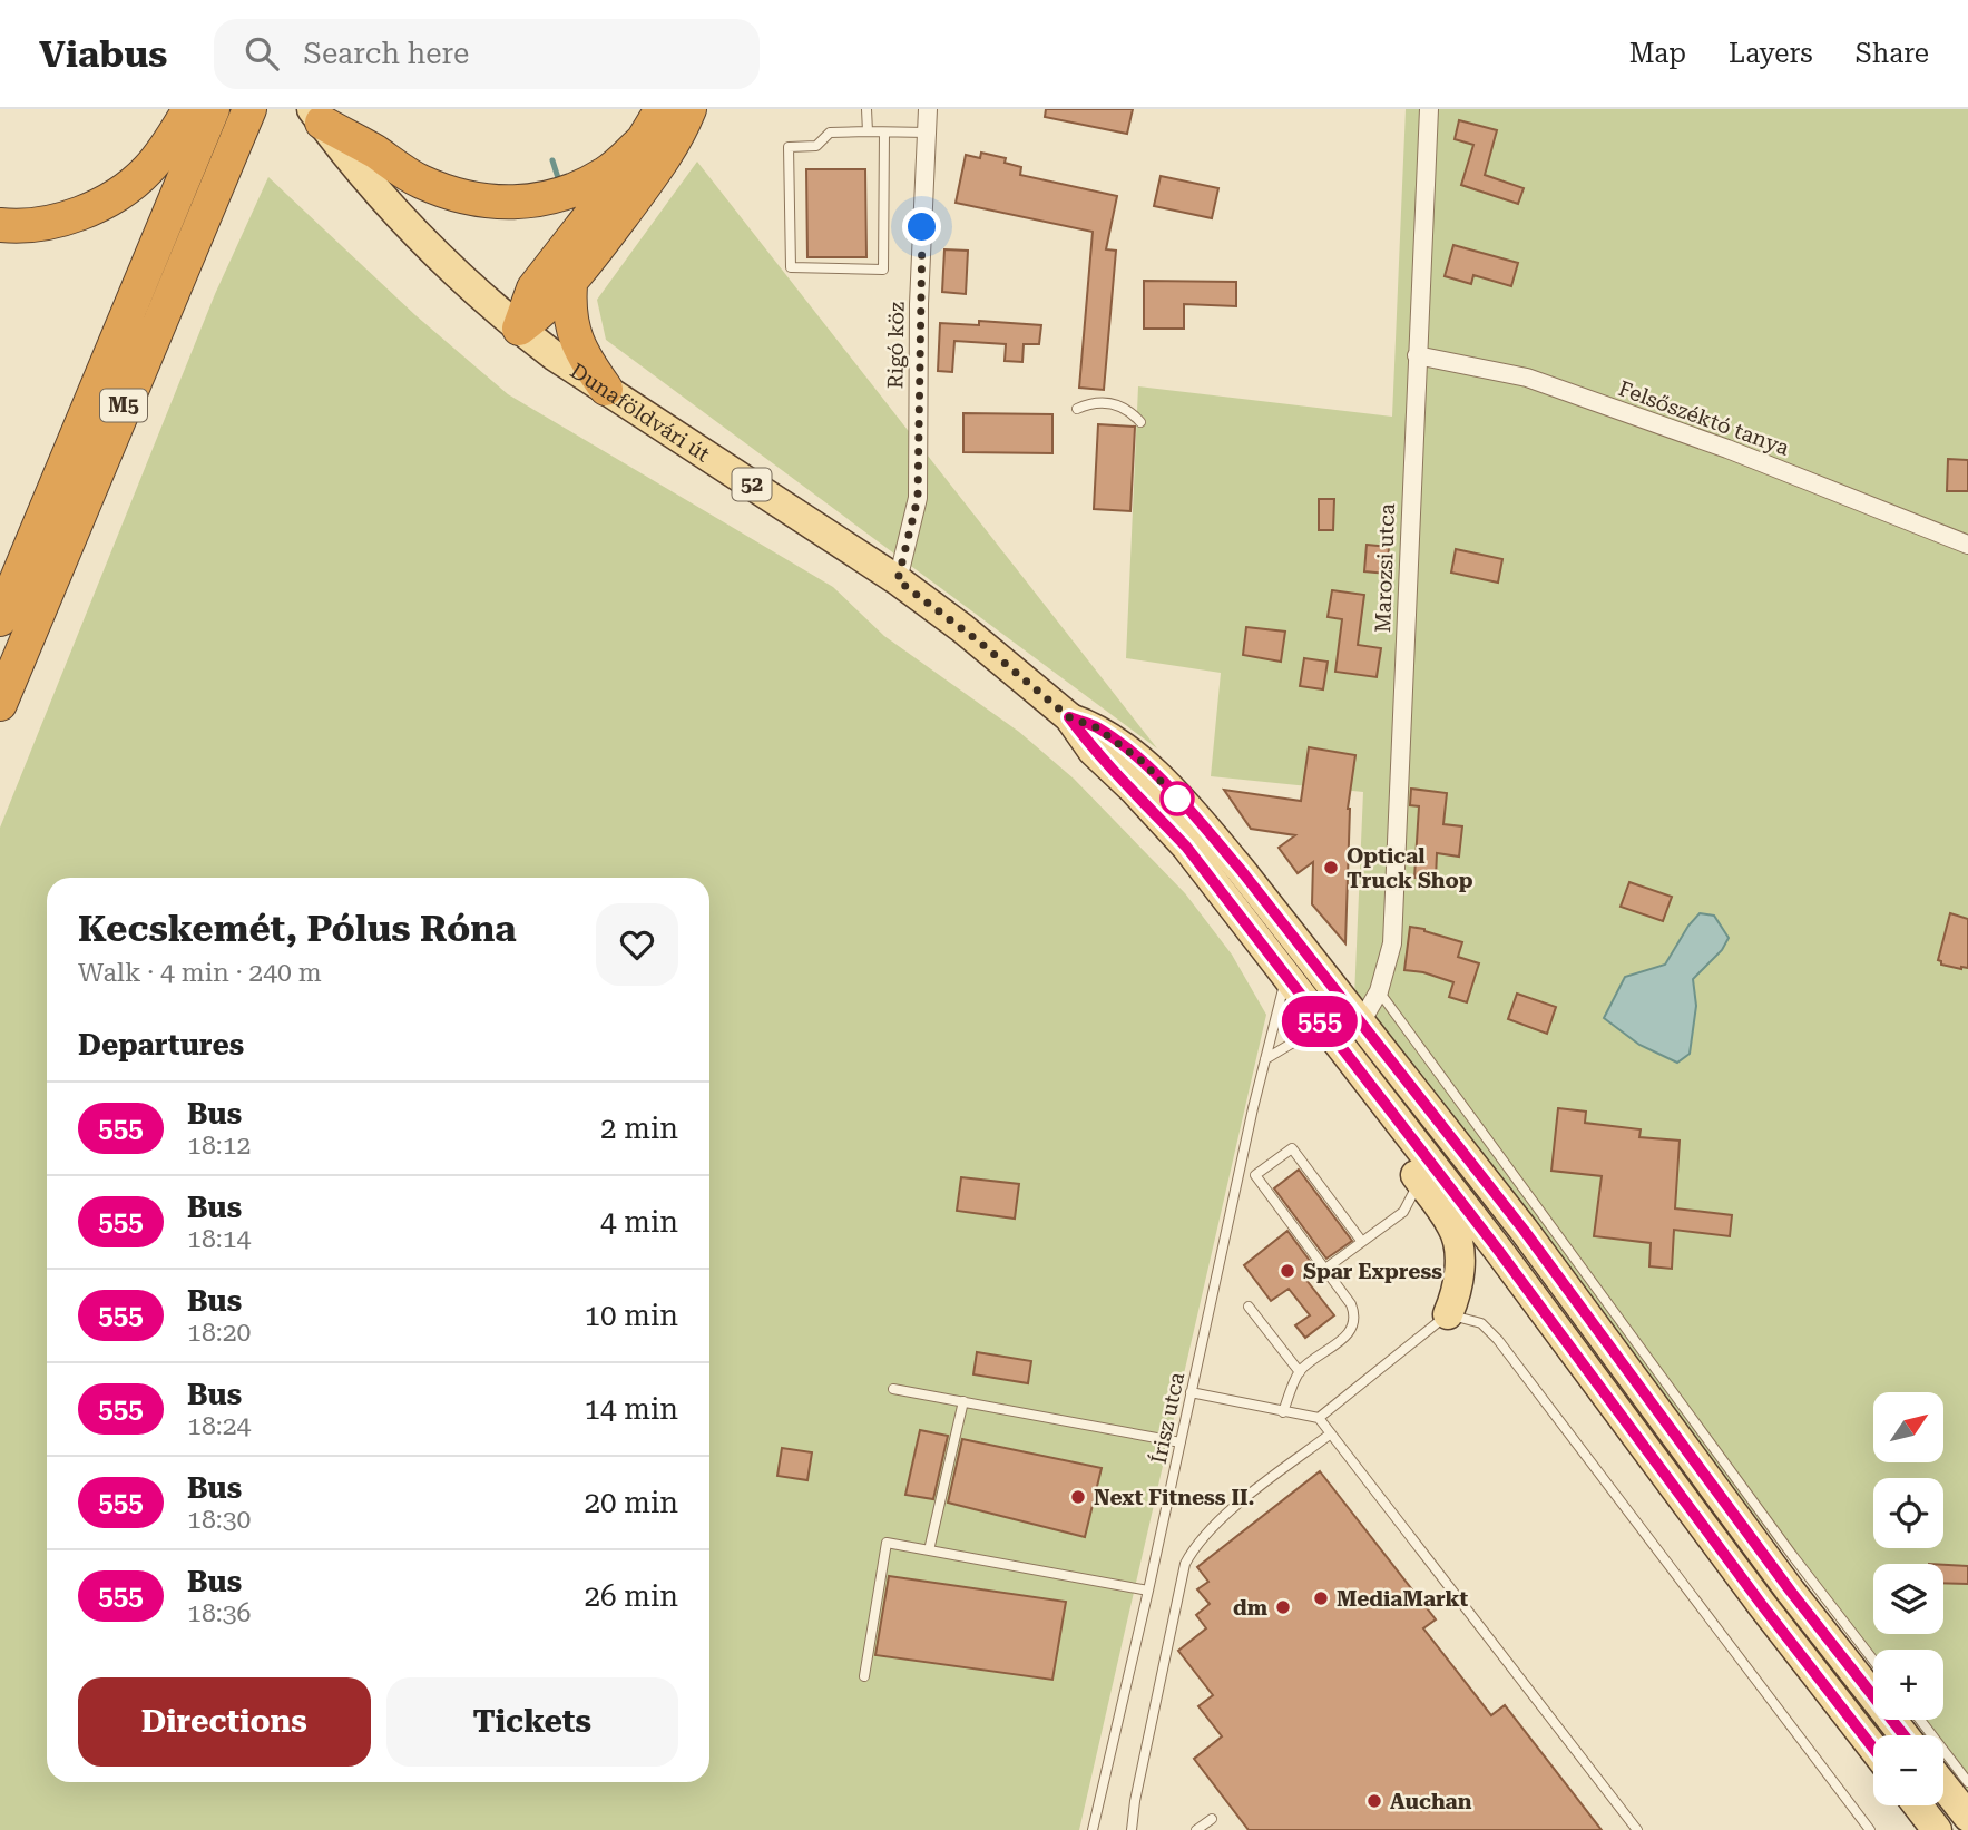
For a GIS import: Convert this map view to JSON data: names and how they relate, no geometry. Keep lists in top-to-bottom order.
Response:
{
  "streets": {
    "highway": ["M5"],
    "main road": ["Dunaföldvári út", "52"],
    "street": ["Rigó köz", "Felsőszéktó tanya", "Marozsi utca"],
    "lane": ["Írisz utca"]
  },
  "crossings": [
    ["Rigó köz", "Dunaföldvári út"],
    ["Dunaföldvári út", "Marozsi utca"],
    ["Dunaföldvári út", "Írisz utca"],
    ["Felsőszéktó tanya", "Marozsi utca"]
  ],
  "places": [
    "Optical Truck Shop",
    "Spar Express",
    "Next Fitness II.",
    "MediaMarkt",
    "dm",
    "Auchan"
  ],
  "lines": ["bus line 555"],
  "north": "top right",
  "page": {
    "header": "Viabus",
    "search": "Search here",
    "nav": ["Map", "Layers", "Share"],
    "on_map": "555",
    "heading": [
      ["Kecskemét, Pólus Róna", "Walk · 4 min · 240 m"],
      "Departures"
    ],
    "list": [
      {
        "mark": "555",
        "name": "Bus",
        "note": "18:12",
        "value": "2 min"
      },
      {
        "mark": "555",
        "name": "Bus",
        "note": "18:14",
        "value": "4 min"
      },
      {
        "mark": "555",
        "name": "Bus",
        "note": "18:20",
        "value": "10 min"
      },
      {
        "mark": "555",
        "name": "Bus",
        "note": "18:24",
        "value": "14 min"
      },
      {
        "mark": "555",
        "name": "Bus",
        "note": "18:30",
        "value": "20 min"
      },
      {
        "mark": "555",
        "name": "Bus",
        "note": "18:36",
        "value": "26 min"
      }
    ],
    "map_buttons": ["+", "−"],
    "buttons": ["Directions", "Tickets"]
  }
}
